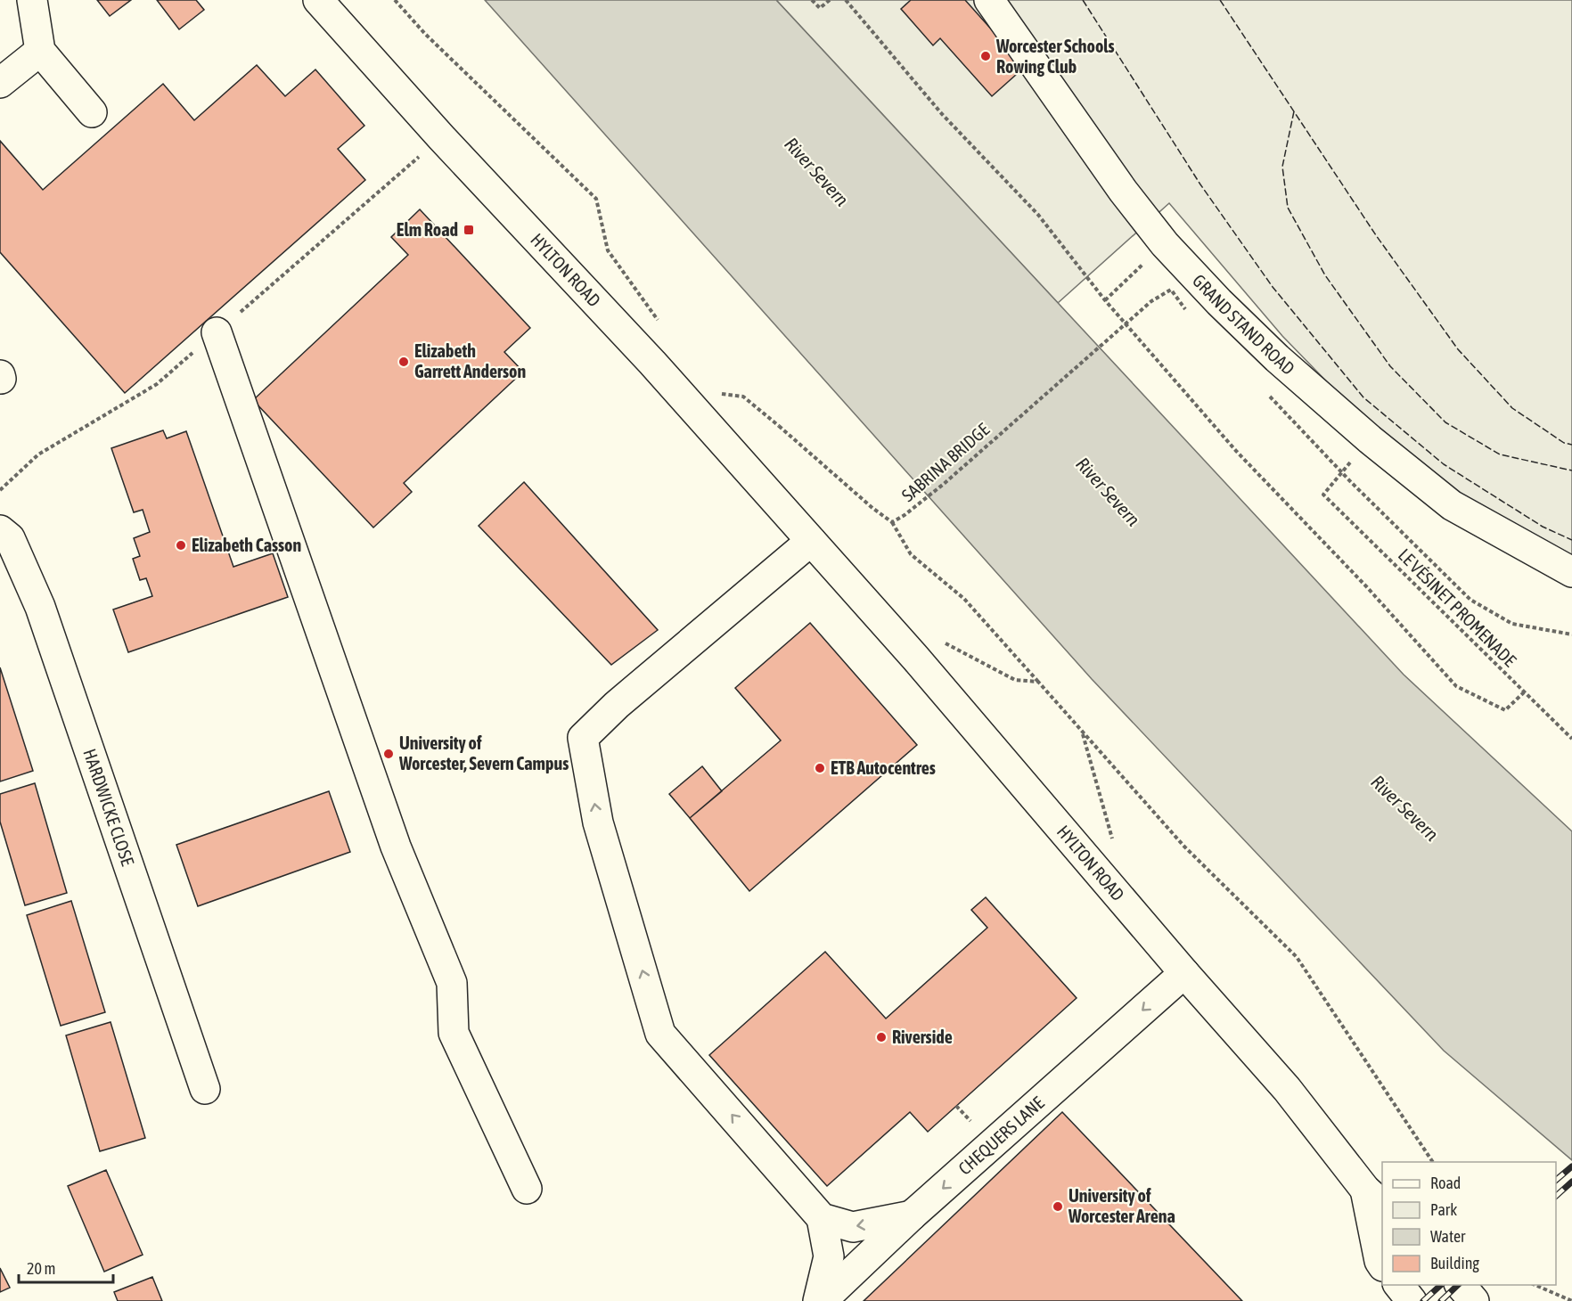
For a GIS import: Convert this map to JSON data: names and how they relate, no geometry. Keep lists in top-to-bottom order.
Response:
{
  "streets": {
    "main road": [
      "HYLTON ROAD",
      "GRAND STAND ROAD",
      "HARDWICKE CLOSE",
      "CHEQUERS LANE"
    ],
    "path": ["SABRINA BRIDGE", "LE VÉSINET PROMENADE"]
  },
  "crossings": [
    ["HYLTON ROAD", "CHEQUERS LANE"]
  ],
  "one_way": ["CHEQUERS LANE"],
  "water": ["River Severn"],
  "places": {
    "other": [
      "Worcester Schools Rowing Club",
      "Elizabeth Garrett Anderson",
      "Elizabeth Casson",
      "University of Worcester, Severn Campus",
      "ETB Autocentres",
      "Riverside",
      "University of Worcester Arena"
    ],
    "transit": ["Elm Road"]
  },
  "legend": [
    "Road",
    "Park",
    "Water",
    "Building"
  ],
  "scale_bar": "20 m"
}
